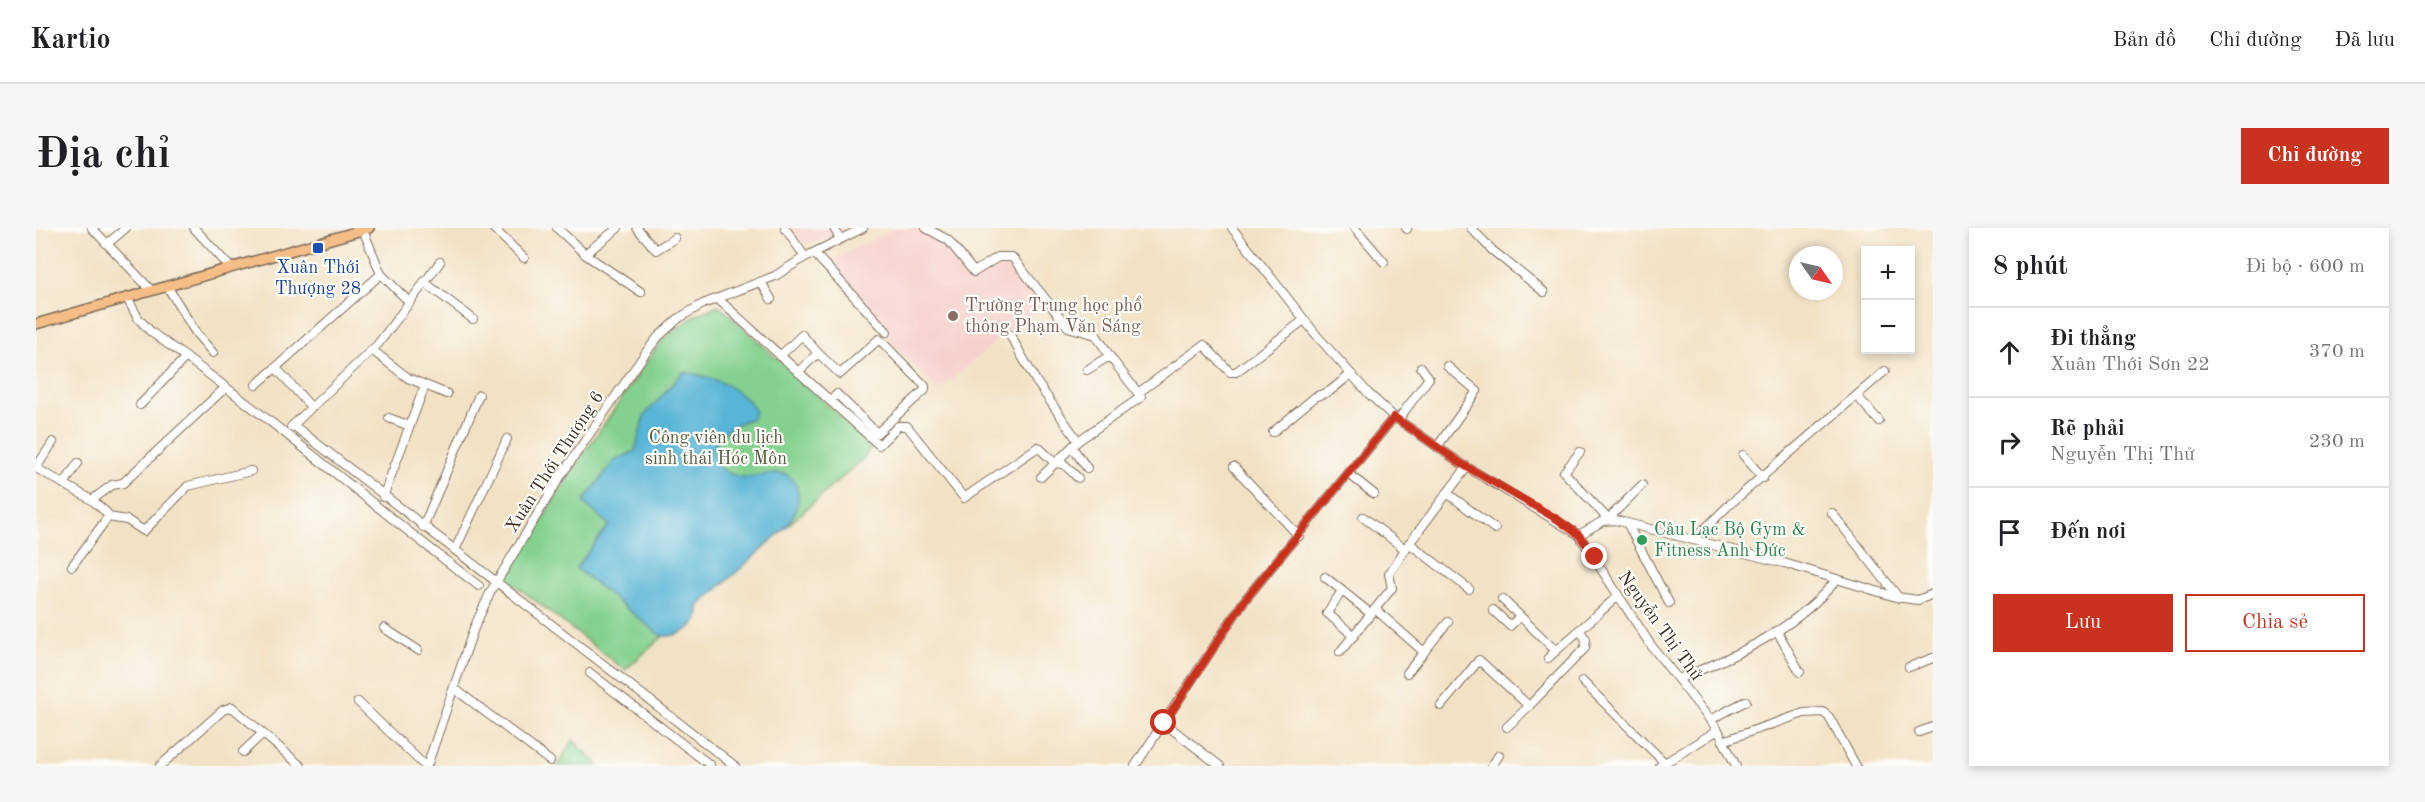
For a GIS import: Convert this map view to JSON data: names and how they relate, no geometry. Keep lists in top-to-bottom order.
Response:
{
  "streets": {
    "street": ["Xuân Thới Thượng 6", "Nguyễn Thị Thử"]
  },
  "parks": ["Công viên du lịch sinh thái Hóc Môn"],
  "places": {
    "transit": ["Xuân Thới Thượng 28"],
    "other": ["Trường Trung học phổ thông Phạm Văn Sáng", "Câu Lạc Bộ Gym & Fitness Anh Đức"]
  },
  "north": "bottom right",
  "page": {
    "header": "Kartio",
    "nav": ["Bản đồ", "Chỉ đường", "Đã lưu"],
    "buttons": [
      "Chỉ đường",
      ["Lưu", "Chia sẻ"]
    ],
    "title": "Địa chỉ",
    "heading": ["8 phút", "Đi bộ · 600 m"],
    "map_buttons": ["+", "−"],
    "list": [
      ["Đi thẳng", "Xuân Thới Sơn 22", "370 m"],
      ["Rẽ phải", "Nguyễn Thị Thử", "230 m"],
      "Đến nơi"
    ]
  }
}
